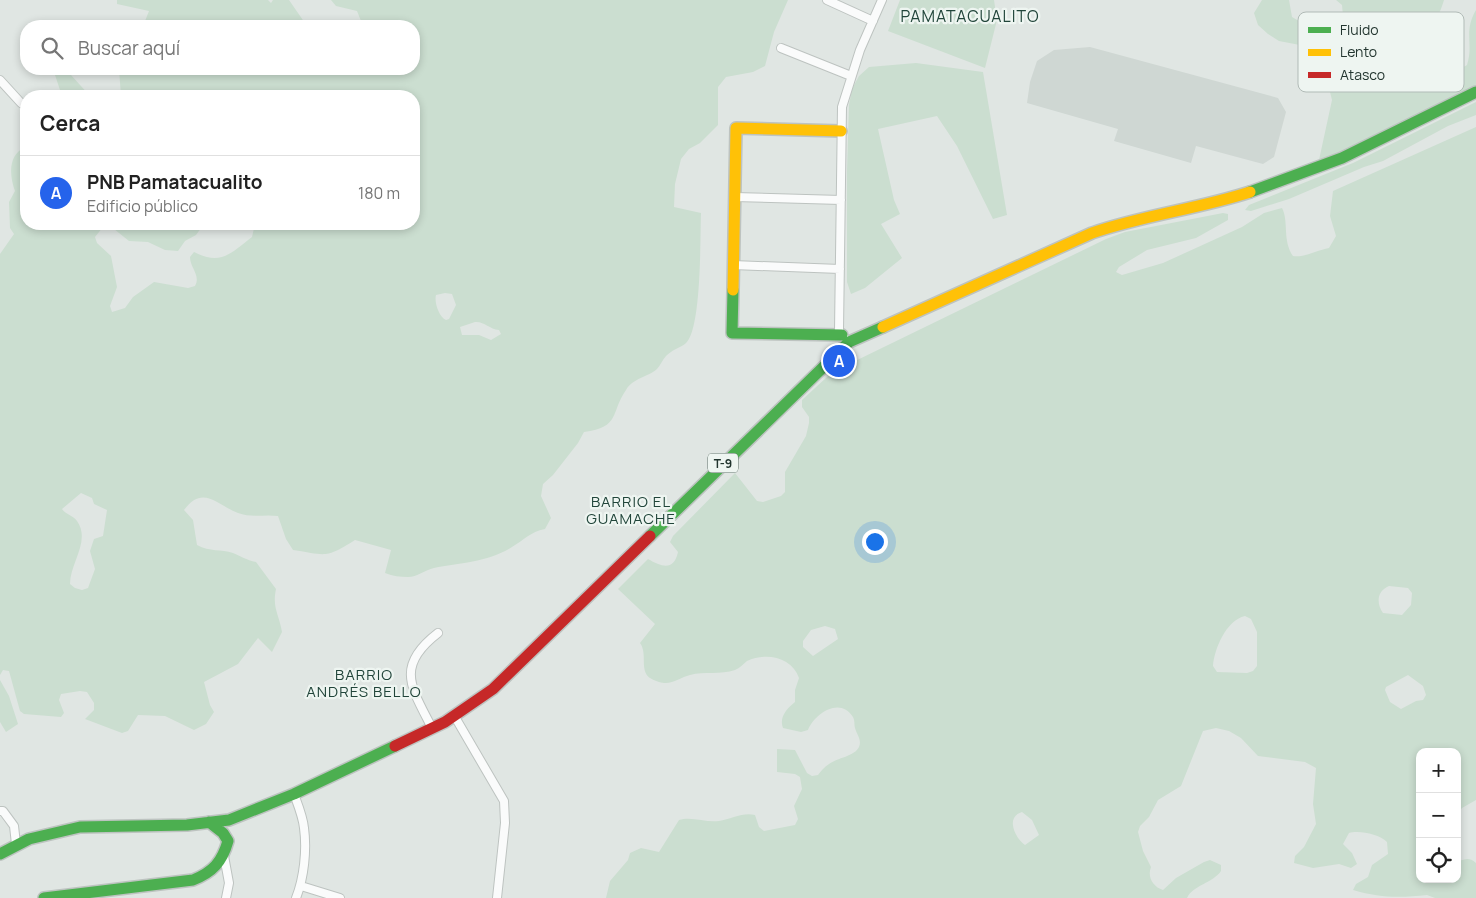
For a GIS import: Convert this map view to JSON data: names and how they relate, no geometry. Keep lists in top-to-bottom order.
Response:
{
  "streets": {
    "main road": ["T-9"]
  },
  "districts": ["PAMATACUALITO", "BARRIO EL GUAMACHE", "BARRIO ANDRÉS BELLO"],
  "legend": ["Fluido", "Lento", "Atasco"],
  "page": {
    "search": "Buscar aquí",
    "heading": "Cerca",
    "list": [
      {
        "mark": "A",
        "name": "PNB Pamatacualito",
        "note": "Edificio público",
        "value": "180 m"
      }
    ],
    "pins": "A",
    "map_buttons": ["+", "−"]
  }
}
